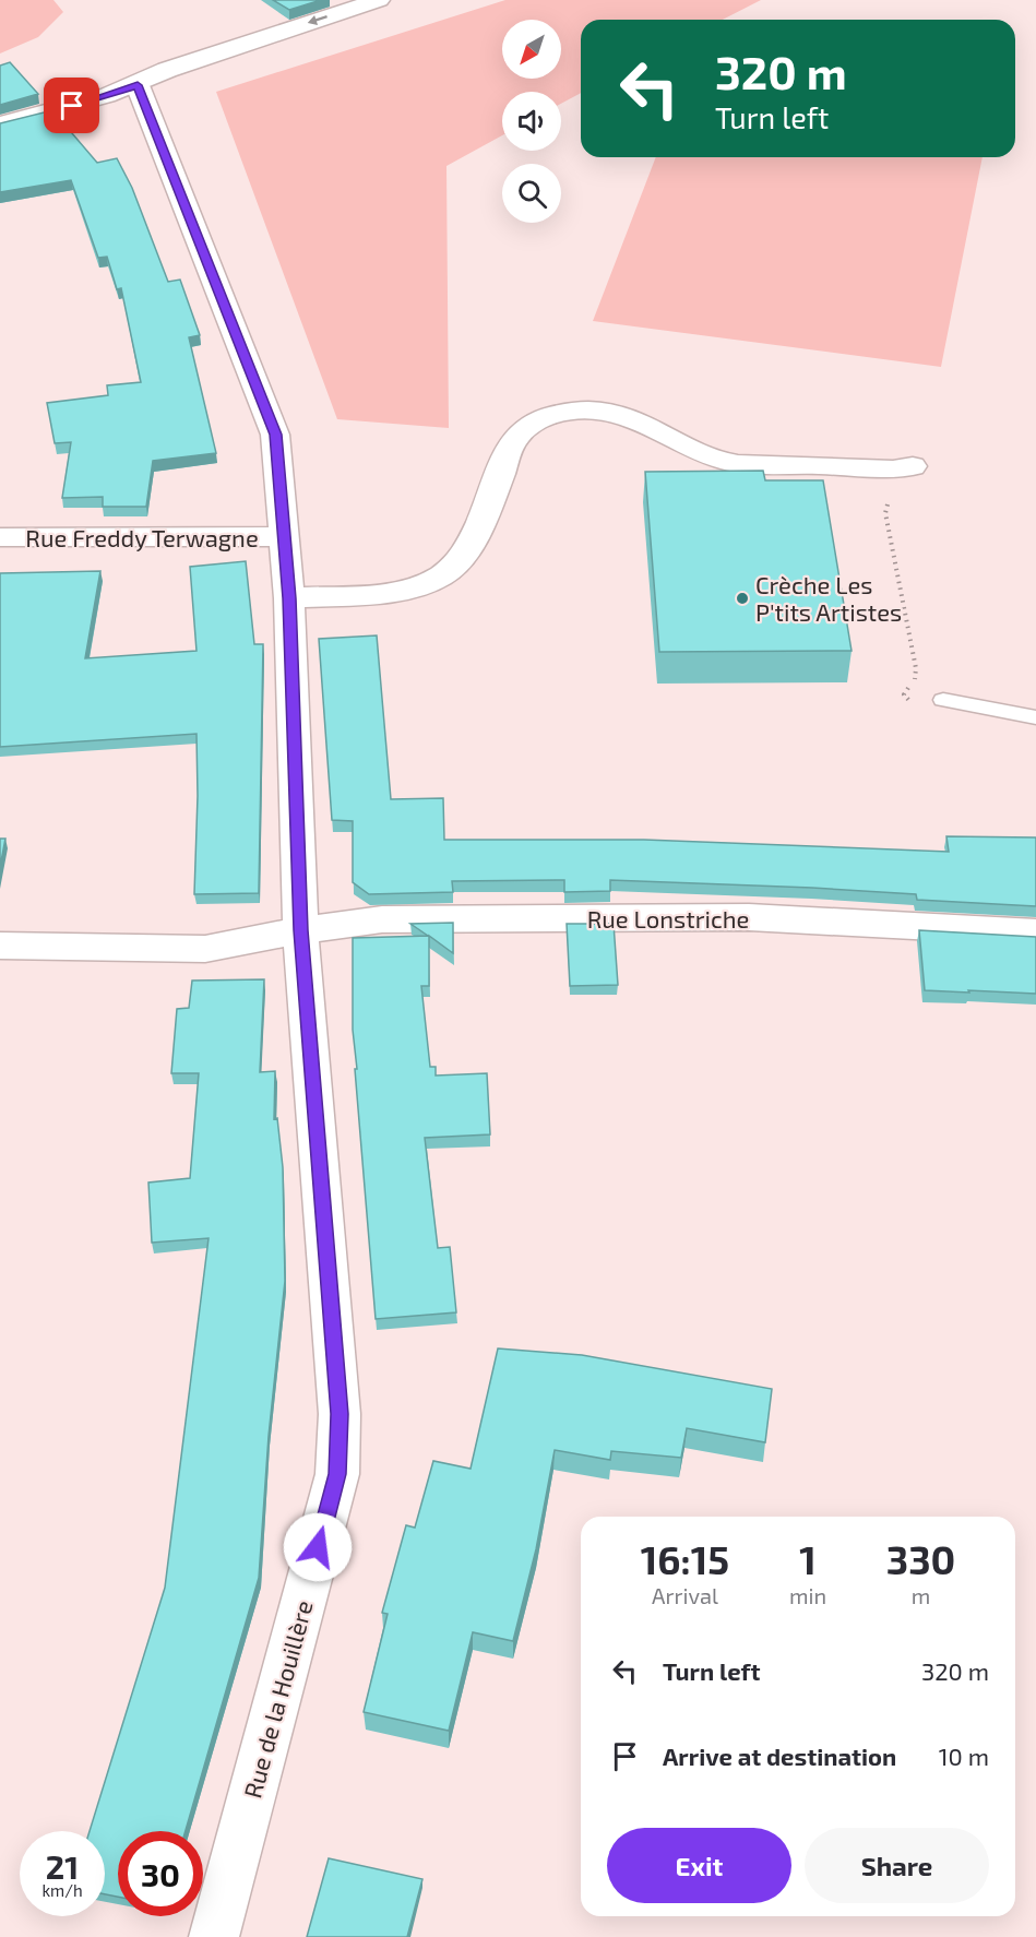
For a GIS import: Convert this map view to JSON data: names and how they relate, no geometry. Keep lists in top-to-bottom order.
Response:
{
  "streets": {
    "street": ["Rue Freddy Terwagne", "Rue Lonstriche", "Rue de la Houillère"]
  },
  "crossings": [
    ["Rue Freddy Terwagne", "Rue de la Houillère"],
    ["Rue Lonstriche", "Rue de la Houillère"]
  ],
  "places": ["Crèche Les P'tits Artistes"],
  "north": "bottom left",
  "page": {
    "turn": ["320 m", "Turn left"],
    "eta": [
      "16:15",
      "Arrival",
      "1",
      "min",
      "330",
      "m"
    ],
    "list": [
      {
        "name": "Turn left",
        "value": "320 m"
      },
      {
        "name": "Arrive at destination",
        "value": "10 m"
      }
    ],
    "buttons": ["Exit", "Share"],
    "speed": "21 km/h",
    "limit": "30"
  }
}
